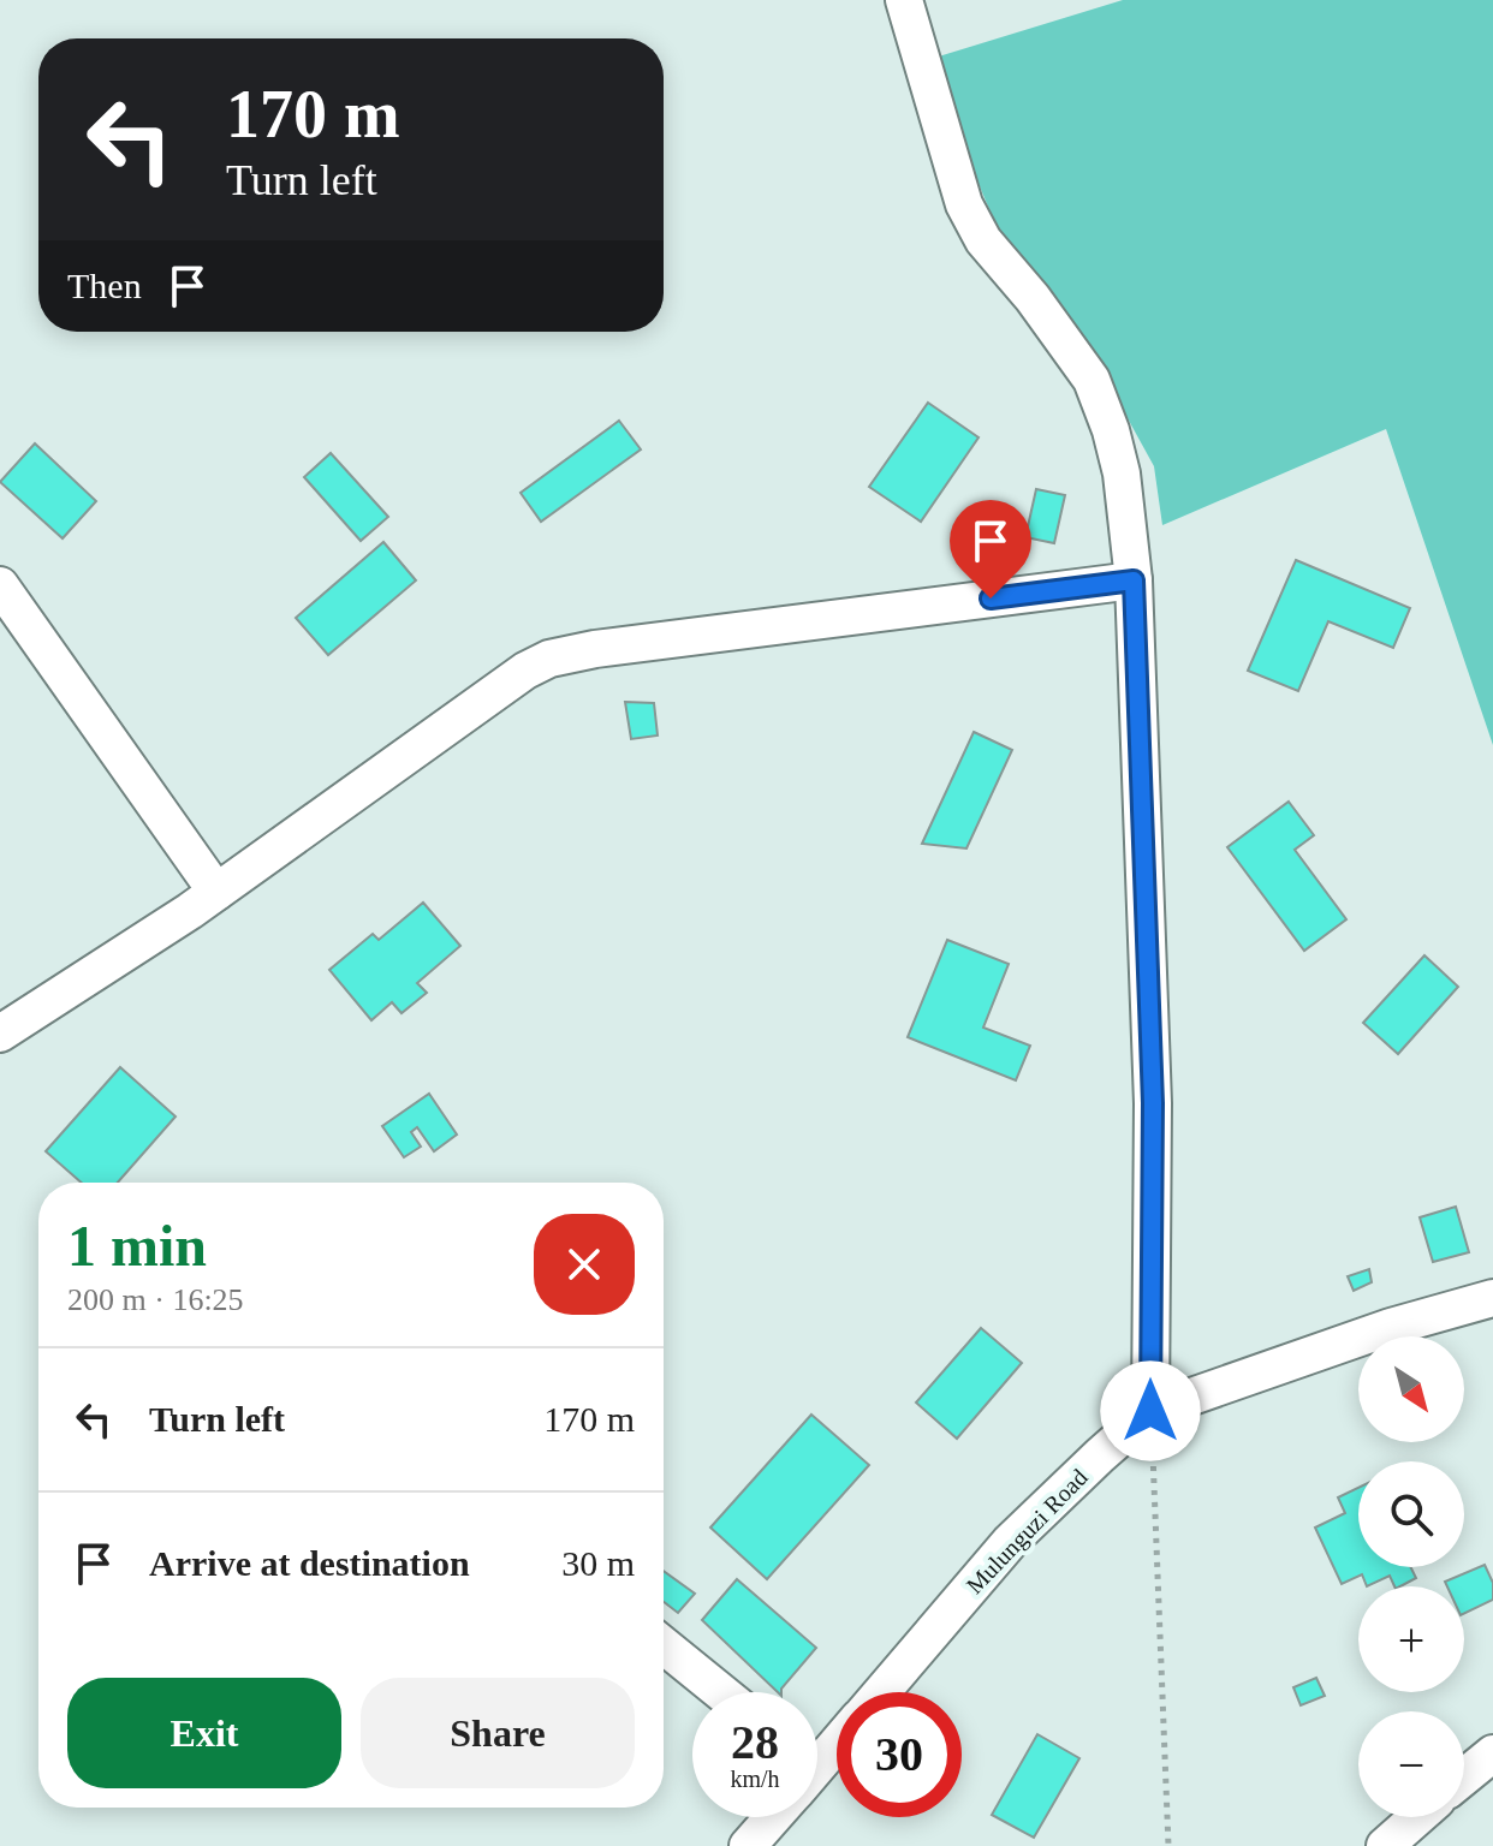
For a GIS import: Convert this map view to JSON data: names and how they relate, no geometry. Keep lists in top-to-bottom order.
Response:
{
  "streets": {
    "street": ["Mulunguzi Road"]
  },
  "north": "bottom right",
  "page": {
    "turn": ["170 m", "Turn left"],
    "then": "Then",
    "heading": ["1 min", "200 m · 16:25"],
    "map_buttons": ["+", "−"],
    "list": [
      {
        "name": "Turn left",
        "value": "170 m"
      },
      {
        "name": "Arrive at destination",
        "value": "30 m"
      }
    ],
    "buttons": ["Exit", "Share"],
    "speed": "28 km/h",
    "limit": "30"
  }
}
